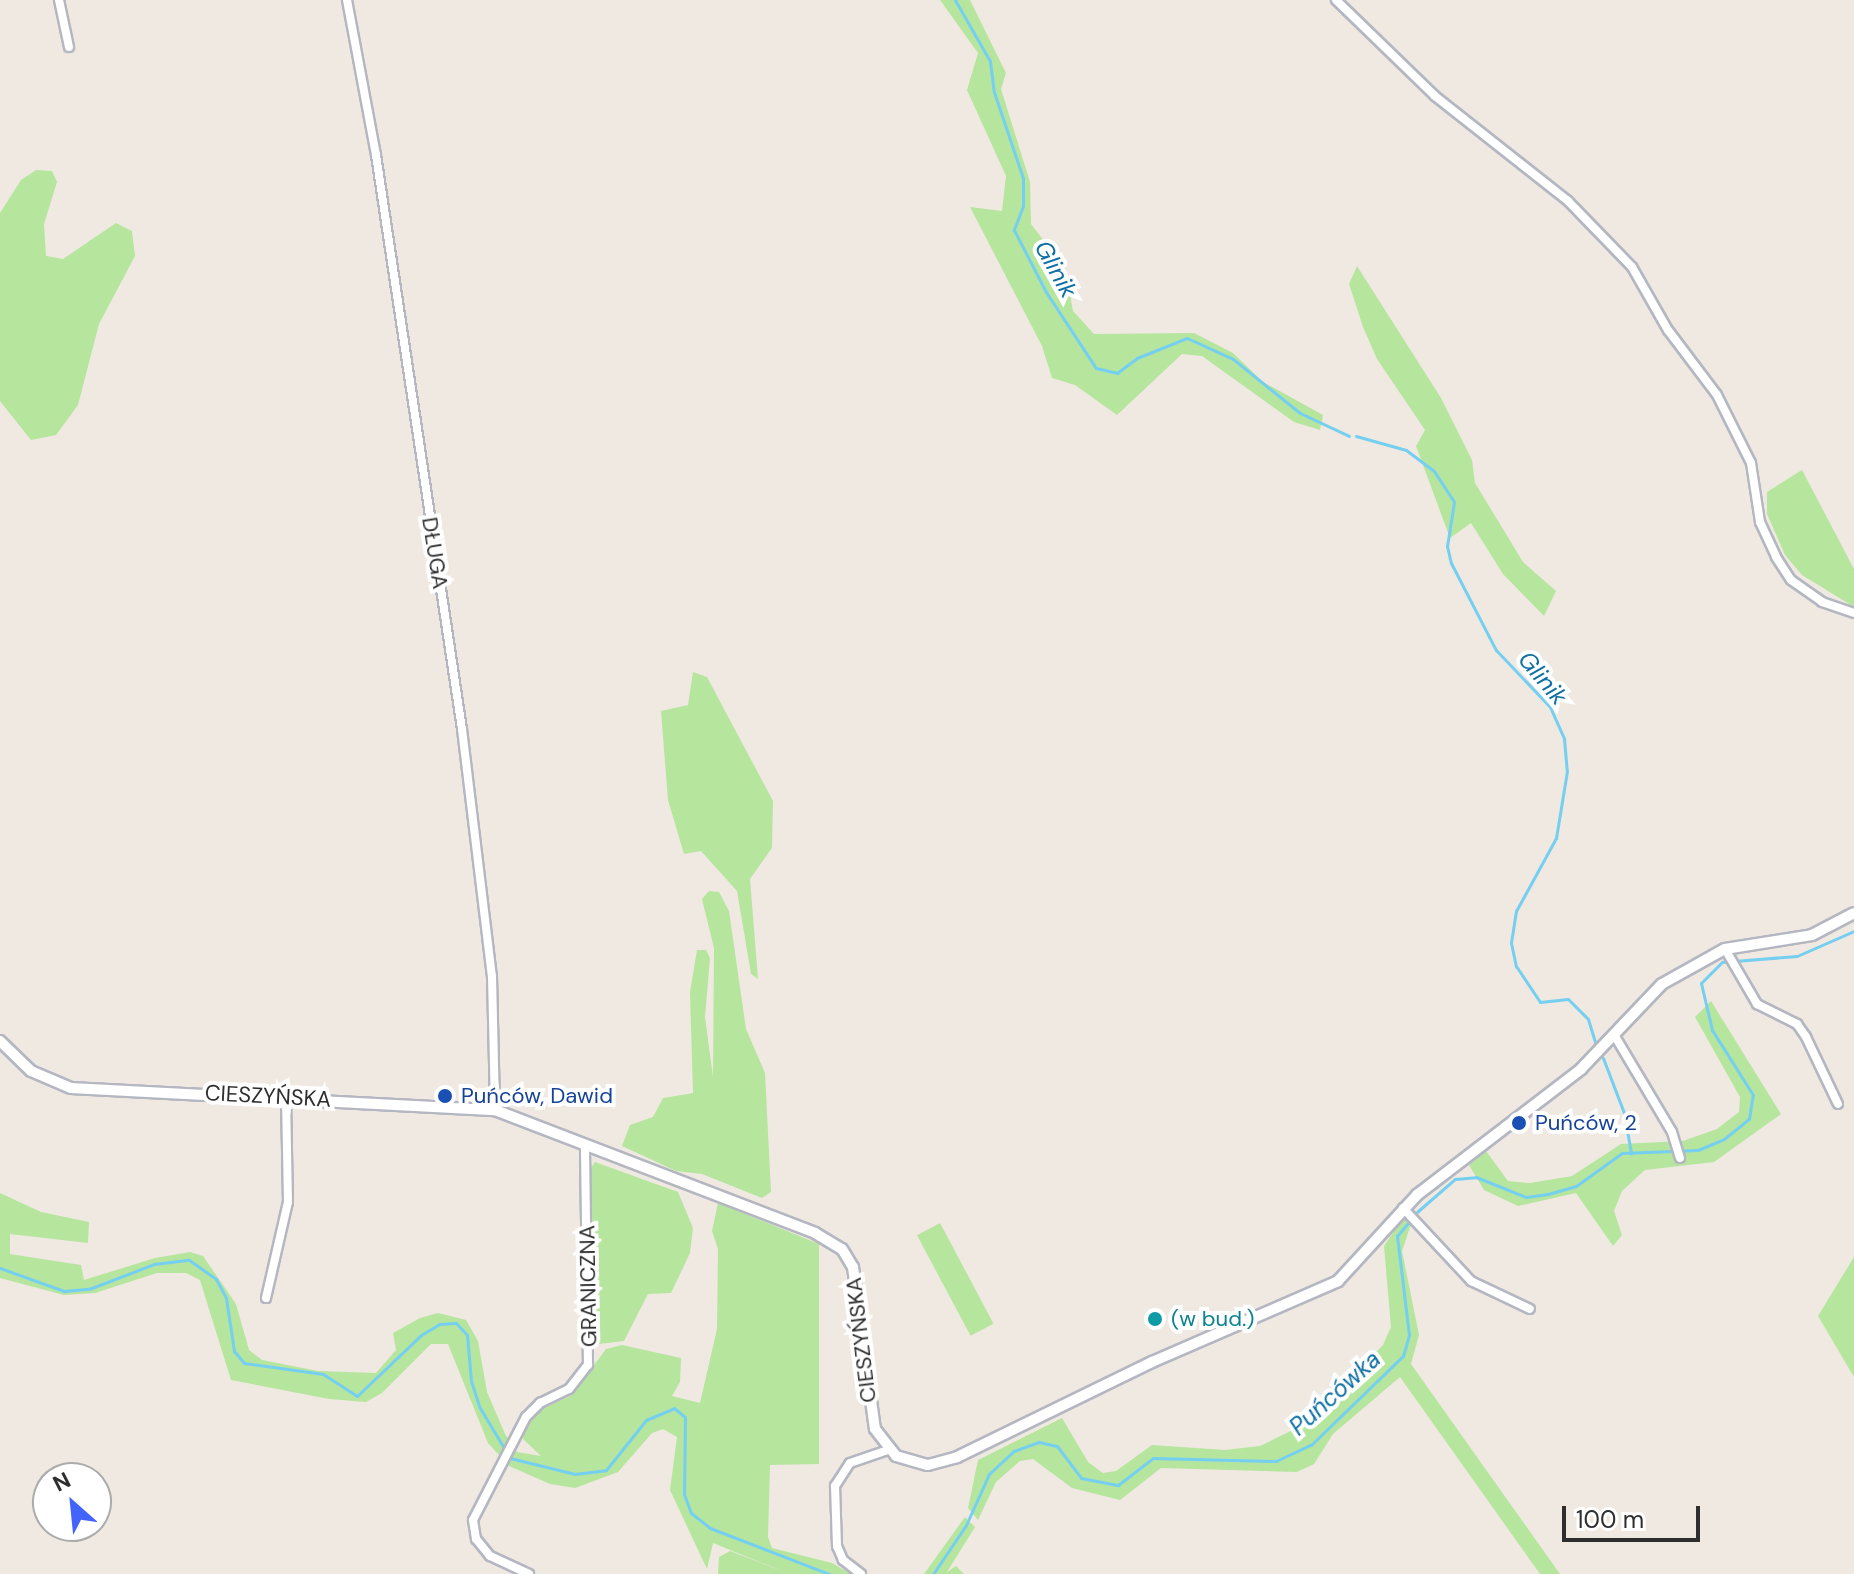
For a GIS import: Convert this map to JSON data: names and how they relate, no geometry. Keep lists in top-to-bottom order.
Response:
{
  "streets": {
    "street": ["DŁUGA", "CIESZYŃSKA", "GRANICZNA"]
  },
  "crossings": [
    ["DŁUGA", "CIESZYŃSKA"],
    ["CIESZYŃSKA", "GRANICZNA"]
  ],
  "water": ["Glinik", "Puńcówka"],
  "places": ["Puńców, Dawid", "Puńców, 2", "(w bud.)"],
  "scale_bar": "100 m",
  "north": "top left"
}
